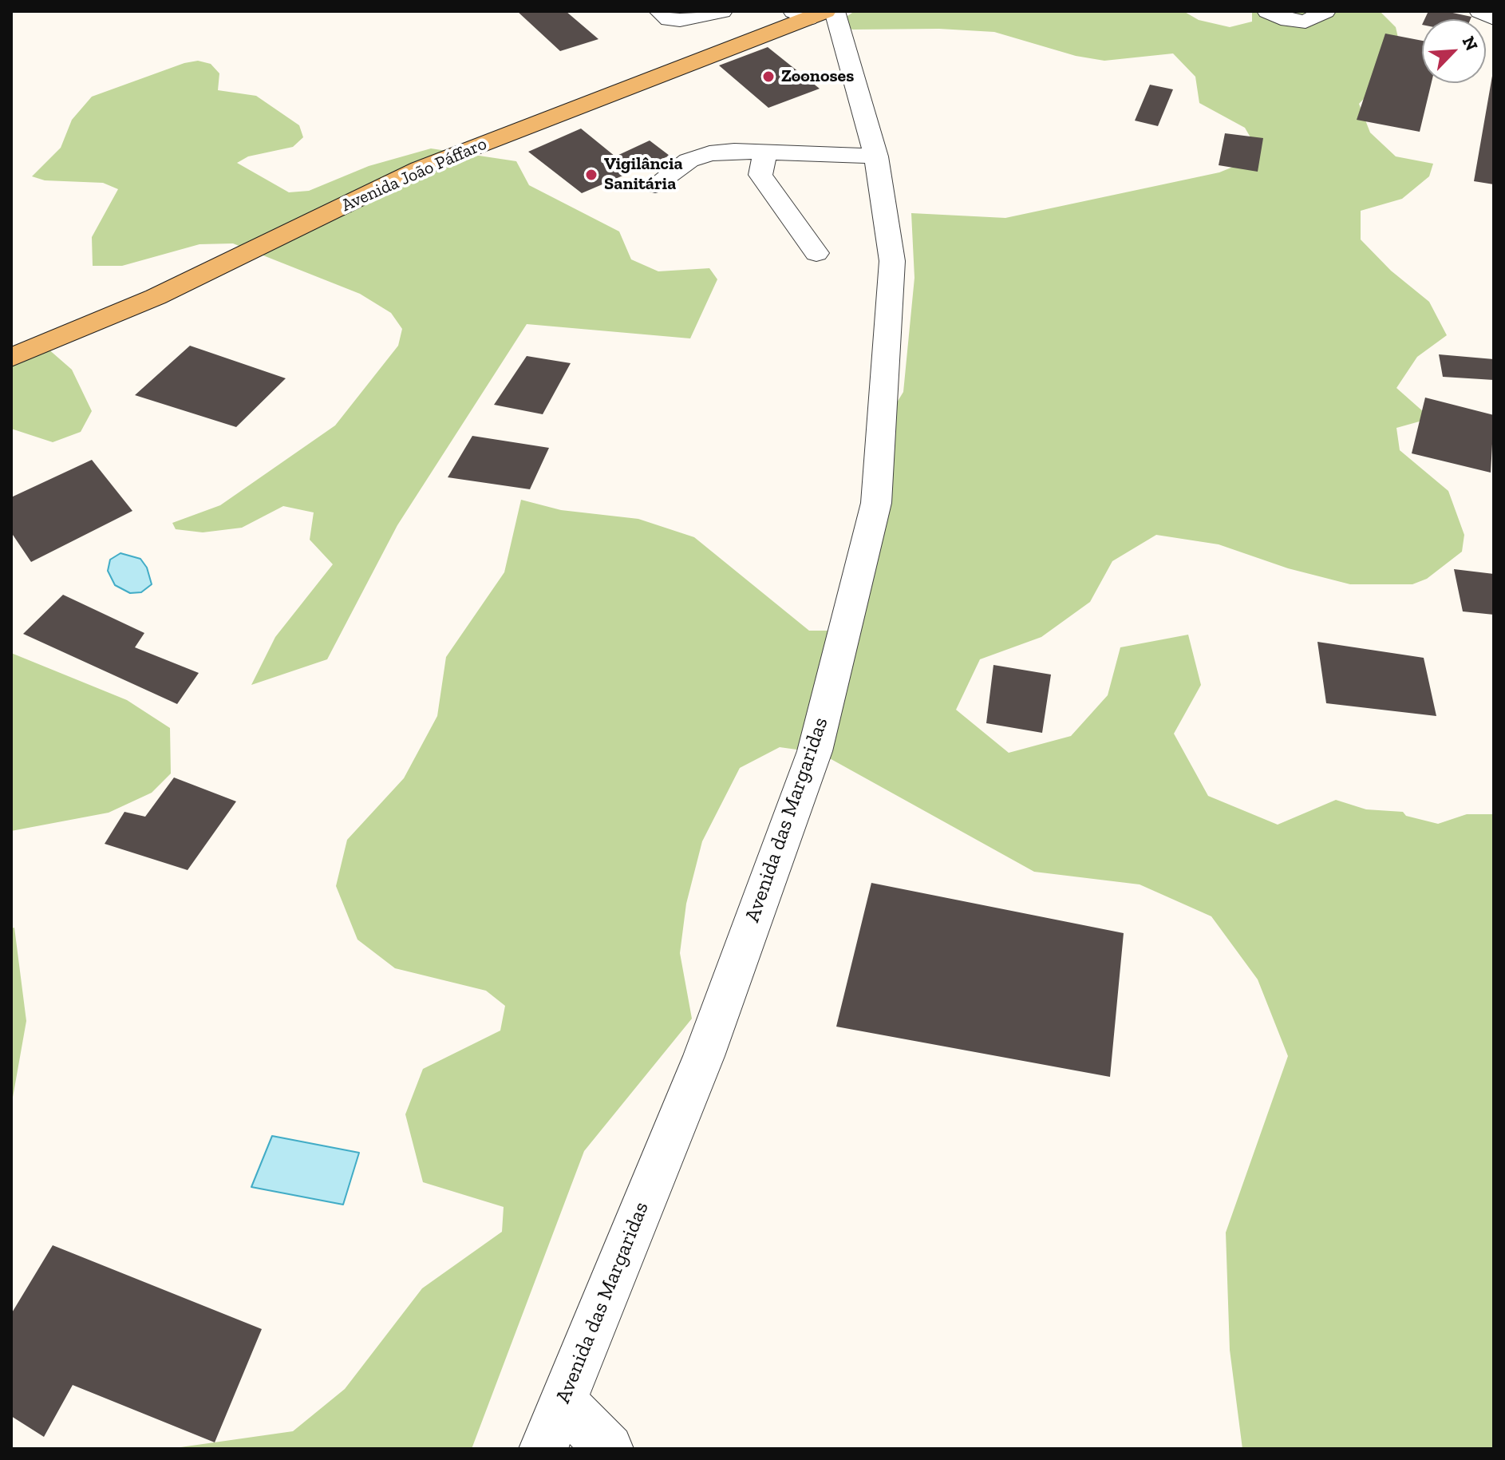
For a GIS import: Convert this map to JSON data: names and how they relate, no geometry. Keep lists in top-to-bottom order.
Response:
{
  "streets": {
    "main road": ["Avenida João Páffaro"],
    "street": ["Avenida das Margaridas"]
  },
  "crossings": [
    ["Avenida João Páffaro", "Avenida das Margaridas"]
  ],
  "places": ["Zoonoses", "Vigilância Sanitária"],
  "north": "top right"
}
